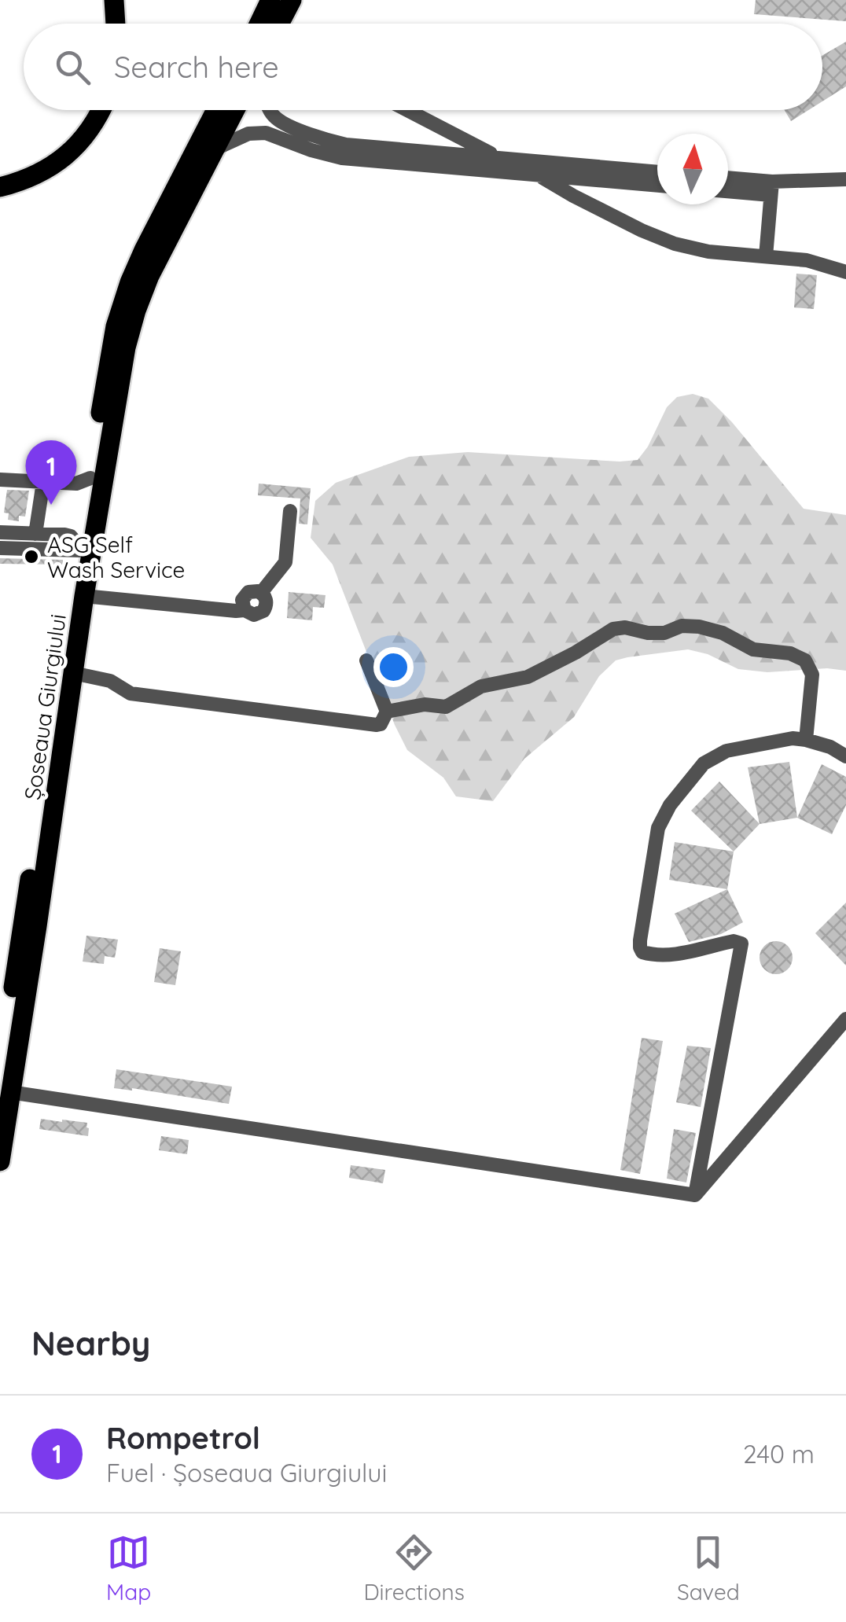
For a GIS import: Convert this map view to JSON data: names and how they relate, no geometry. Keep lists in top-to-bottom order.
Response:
{
  "streets": {
    "highway": ["Șoseaua Giurgiului"]
  },
  "places": ["ASG Self Wash Service"],
  "north": "top",
  "page": {
    "search": "Search here",
    "pins": "1",
    "heading": "Nearby",
    "list": [
      {
        "mark": "1",
        "name": "Rompetrol",
        "note": "Fuel · Șoseaua Giurgiului",
        "value": "240 m"
      }
    ],
    "nav": ["Map", "Directions", "Saved"]
  }
}
